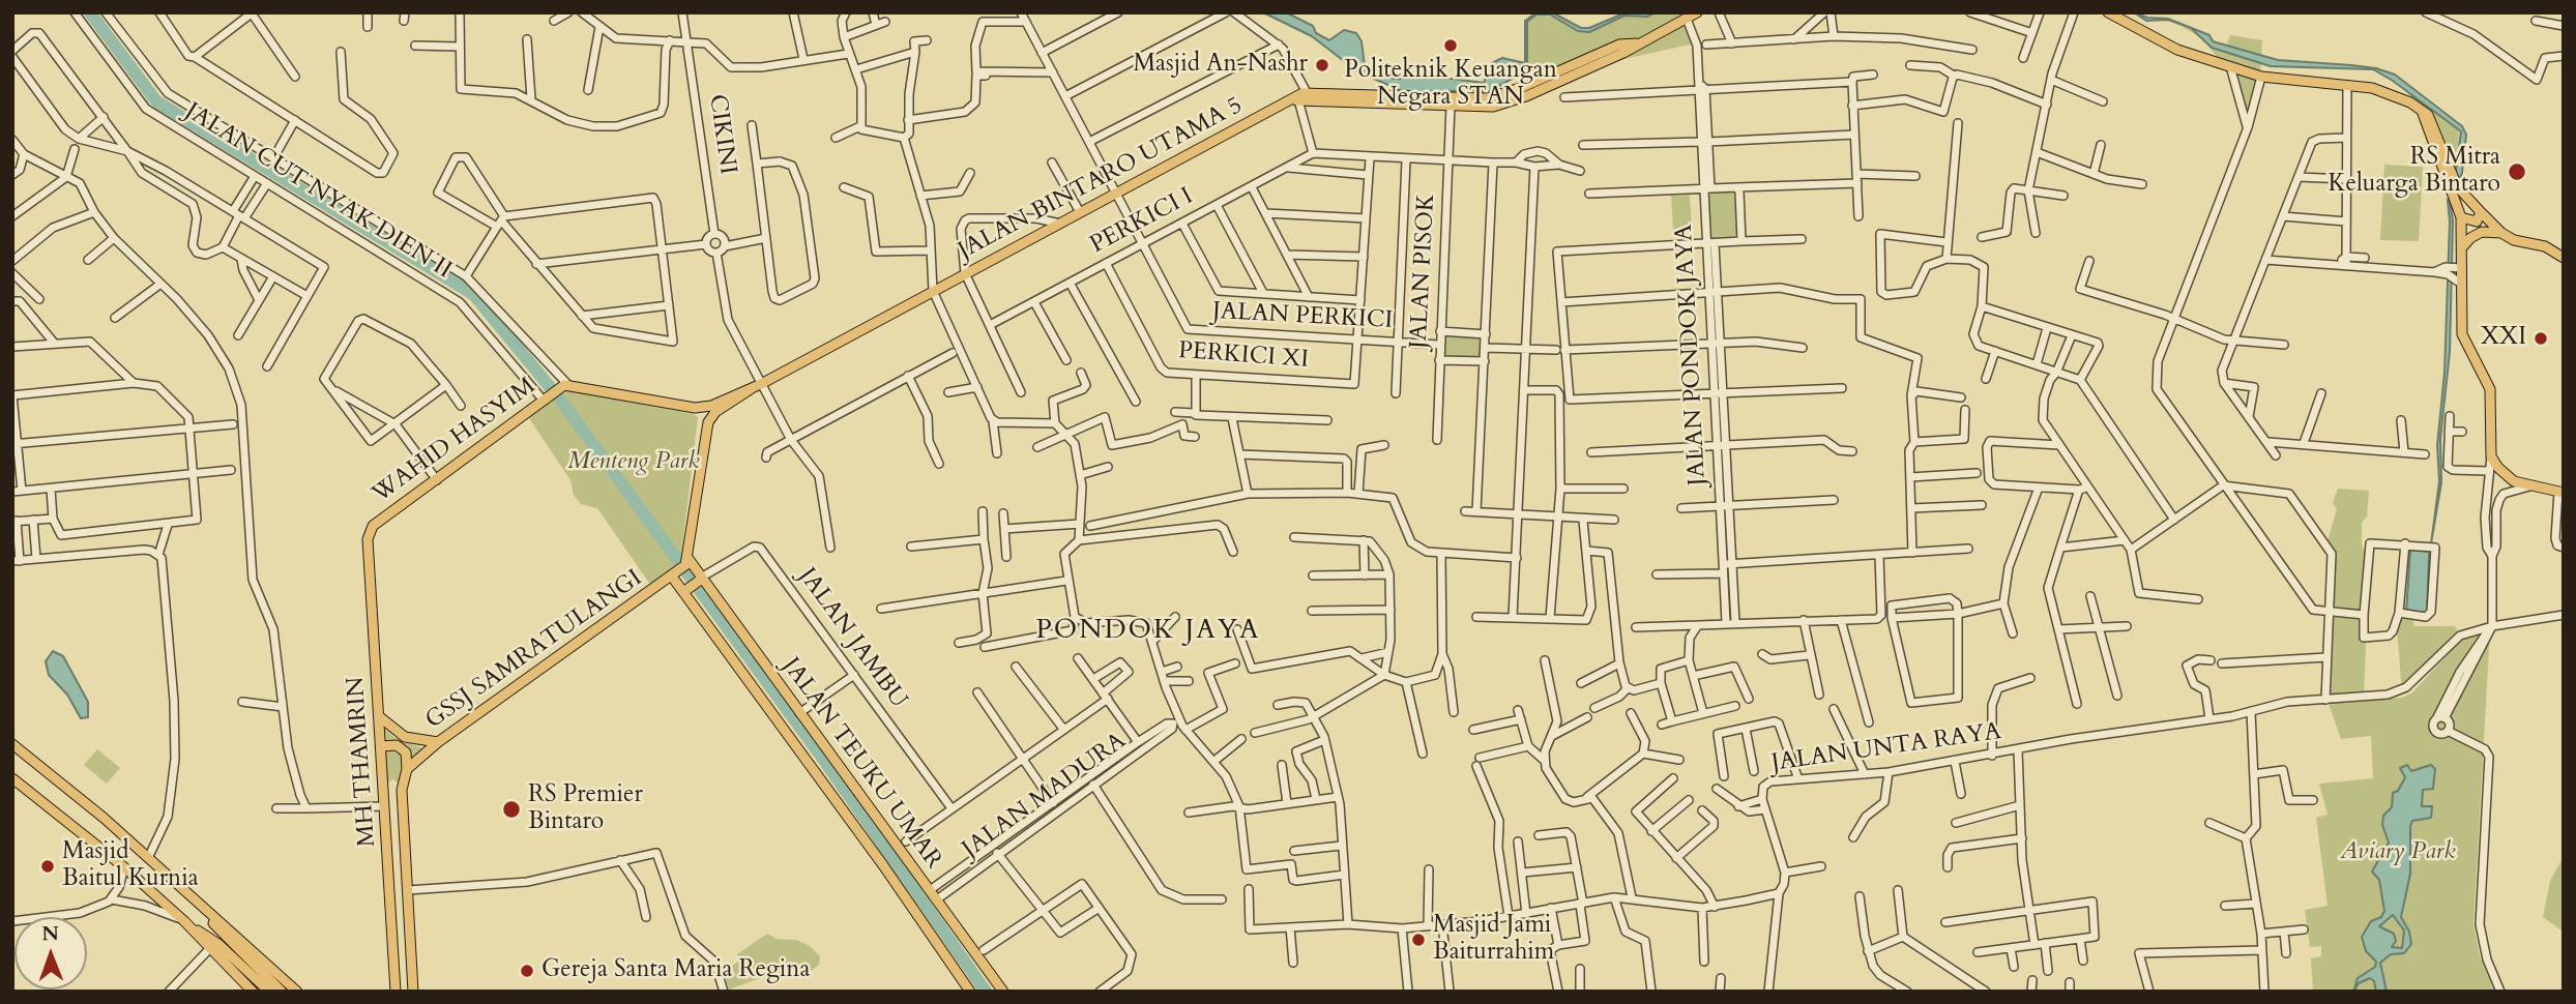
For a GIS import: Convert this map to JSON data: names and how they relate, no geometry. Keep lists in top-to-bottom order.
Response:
{
  "streets": {
    "main road": [
      "JALAN BINTARO UTAMA 5",
      "WAHID HASYIM",
      "GSSJ SAMRATULANGI",
      "MH THAMRIN",
      "JALAN TEUKU UMAR"
    ],
    "street": [
      "CIKINI",
      "JALAN CUT NYAK DIEN II",
      "PERKICI I",
      "JALAN PISOK",
      "JALAN PERKICI",
      "JALAN PONDOK JAYA",
      "PERKICI XI",
      "JALAN JAMBU",
      "JALAN UNTA RAYA",
      "JALAN MADURA"
    ]
  },
  "crossings": [
    ["JALAN BINTARO UTAMA 5", "JALAN PISOK"],
    ["JALAN BINTARO UTAMA 5", "JALAN PERKICI"],
    ["JALAN BINTARO UTAMA 5", "JALAN PONDOK JAYA"],
    ["JALAN CUT NYAK DIEN II", "WAHID HASYIM"],
    ["PERKICI I", "JALAN PERKICI"],
    ["PERKICI I", "PERKICI XI"],
    ["JALAN PISOK", "JALAN PERKICI"],
    ["JALAN PERKICI", "PERKICI XI"],
    ["WAHID HASYIM", "MH THAMRIN"],
    ["JALAN JAMBU", "JALAN TEUKU UMAR"],
    ["GSSJ SAMRATULANGI", "MH THAMRIN"],
    ["GSSJ SAMRATULANGI", "JALAN TEUKU UMAR"],
    ["JALAN TEUKU UMAR", "JALAN MADURA"]
  ],
  "districts": ["PONDOK JAYA"],
  "parks": ["Menteng Park", "Aviary Park"],
  "places": [
    "Politeknik Keuangan Negara STAN",
    "Masjid An-Nashr",
    "RS Mitra Keluarga Bintaro",
    "XXI",
    "RS Premier Bintaro",
    "Masjid Baitul Kurnia",
    "Masjid Jami Baiturrahim",
    "Gereja Santa Maria Regina"
  ],
  "north": "top"
}
